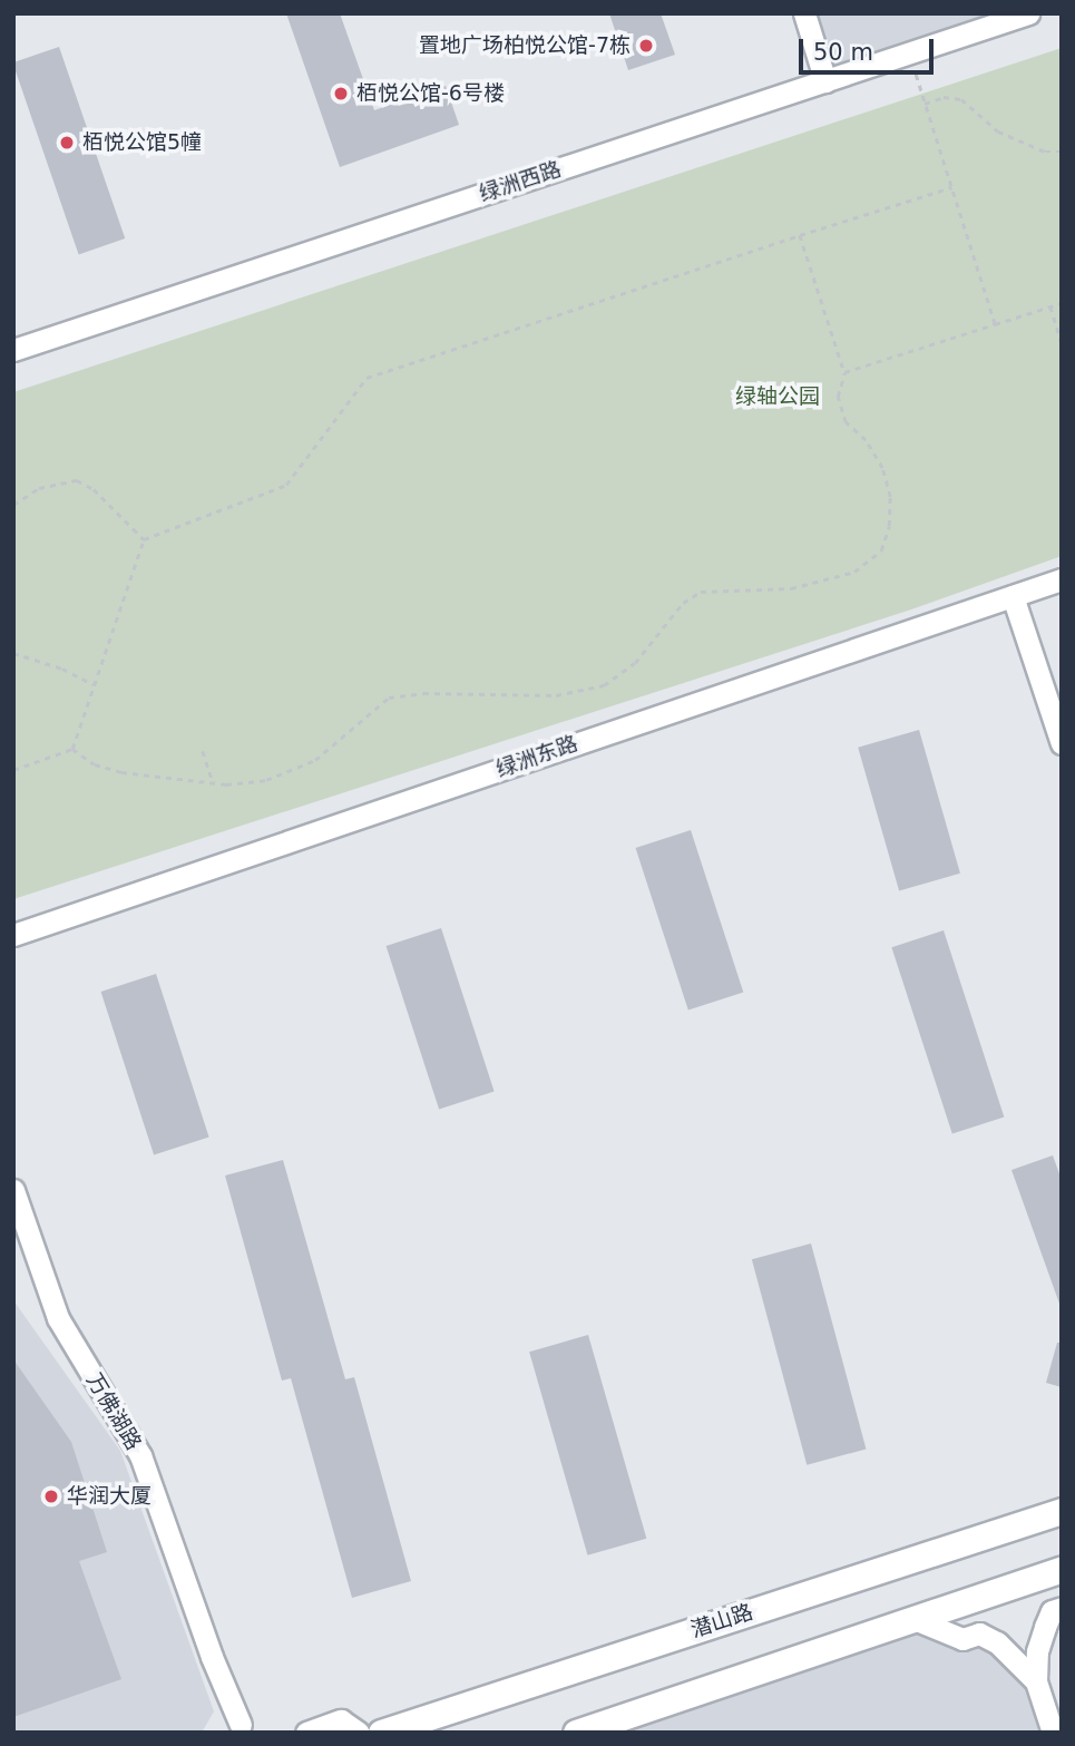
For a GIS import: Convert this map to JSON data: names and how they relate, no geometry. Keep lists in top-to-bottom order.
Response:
{
  "streets": {
    "main road": ["潜山路"],
    "street": ["绿洲西路", "绿洲东路", "万佛湖路"]
  },
  "parks": ["绿轴公园"],
  "places": [
    "置地广场柏悦公馆-7栋",
    "栢悦公馆-6号楼",
    "栢悦公馆5幢",
    "华润大厦"
  ],
  "scale_bar": "50 m"
}
